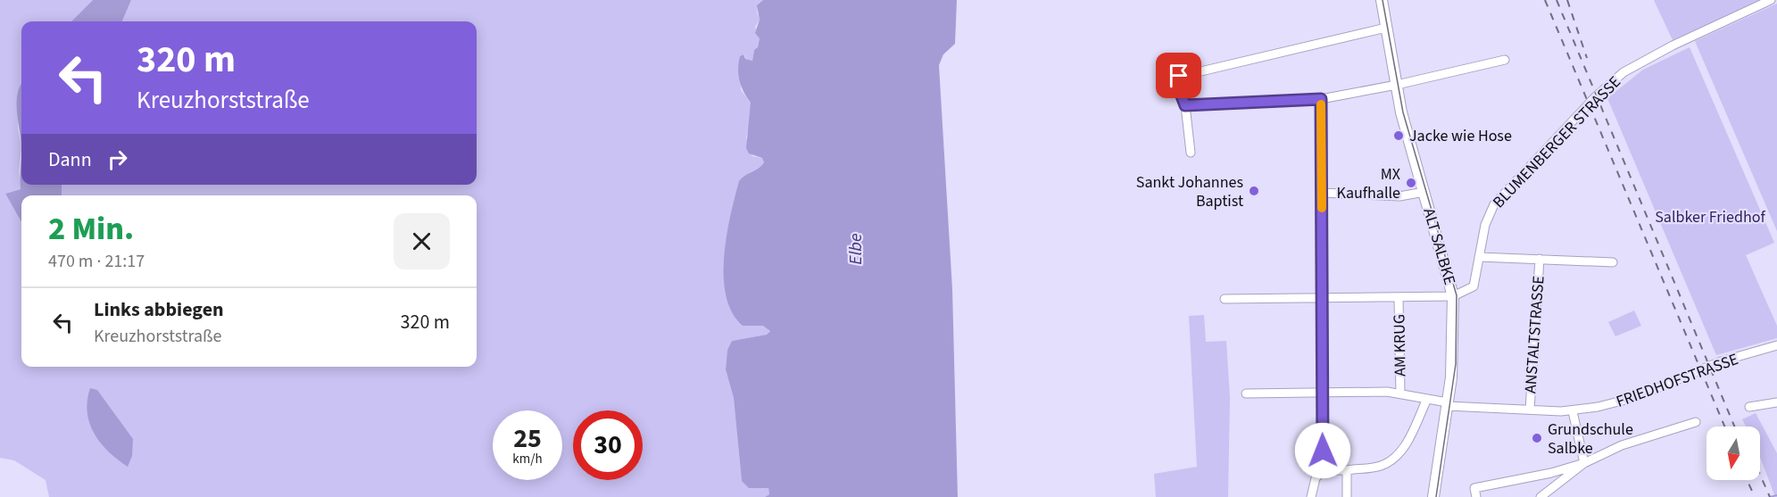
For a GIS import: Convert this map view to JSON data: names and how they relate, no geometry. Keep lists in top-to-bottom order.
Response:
{
  "streets": {
    "main road": ["ALT SALBKE"],
    "street": [
      "BLUMENBERGER STRASSE",
      "ANSTALTSTRASSE",
      "AM KRUG",
      "FRIEDHOFSTRASSE"
    ]
  },
  "crossings": [
    ["BLUMENBERGER STRASSE", "ALT SALBKE"],
    ["BLUMENBERGER STRASSE", "ANSTALTSTRASSE"],
    ["ALT SALBKE", "FRIEDHOFSTRASSE"],
    ["ANSTALTSTRASSE", "FRIEDHOFSTRASSE"],
    ["AM KRUG", "FRIEDHOFSTRASSE"]
  ],
  "water": ["Elbe"],
  "parks": ["Salbker Friedhof"],
  "places": [
    "Jacke wie Hose",
    "MX Kaufhalle",
    "Sankt Johannes Baptist",
    "Grundschule Salbke"
  ],
  "north": "bottom",
  "page": {
    "turn": ["320 m", "Kreuzhorststraße"],
    "then": "Dann",
    "heading": ["2 Min.", "470 m · 21:17"],
    "list": [
      {
        "name": "Links abbiegen",
        "note": "Kreuzhorststraße",
        "value": "320 m"
      }
    ],
    "speed": "25 km/h",
    "limit": "30"
  }
}
